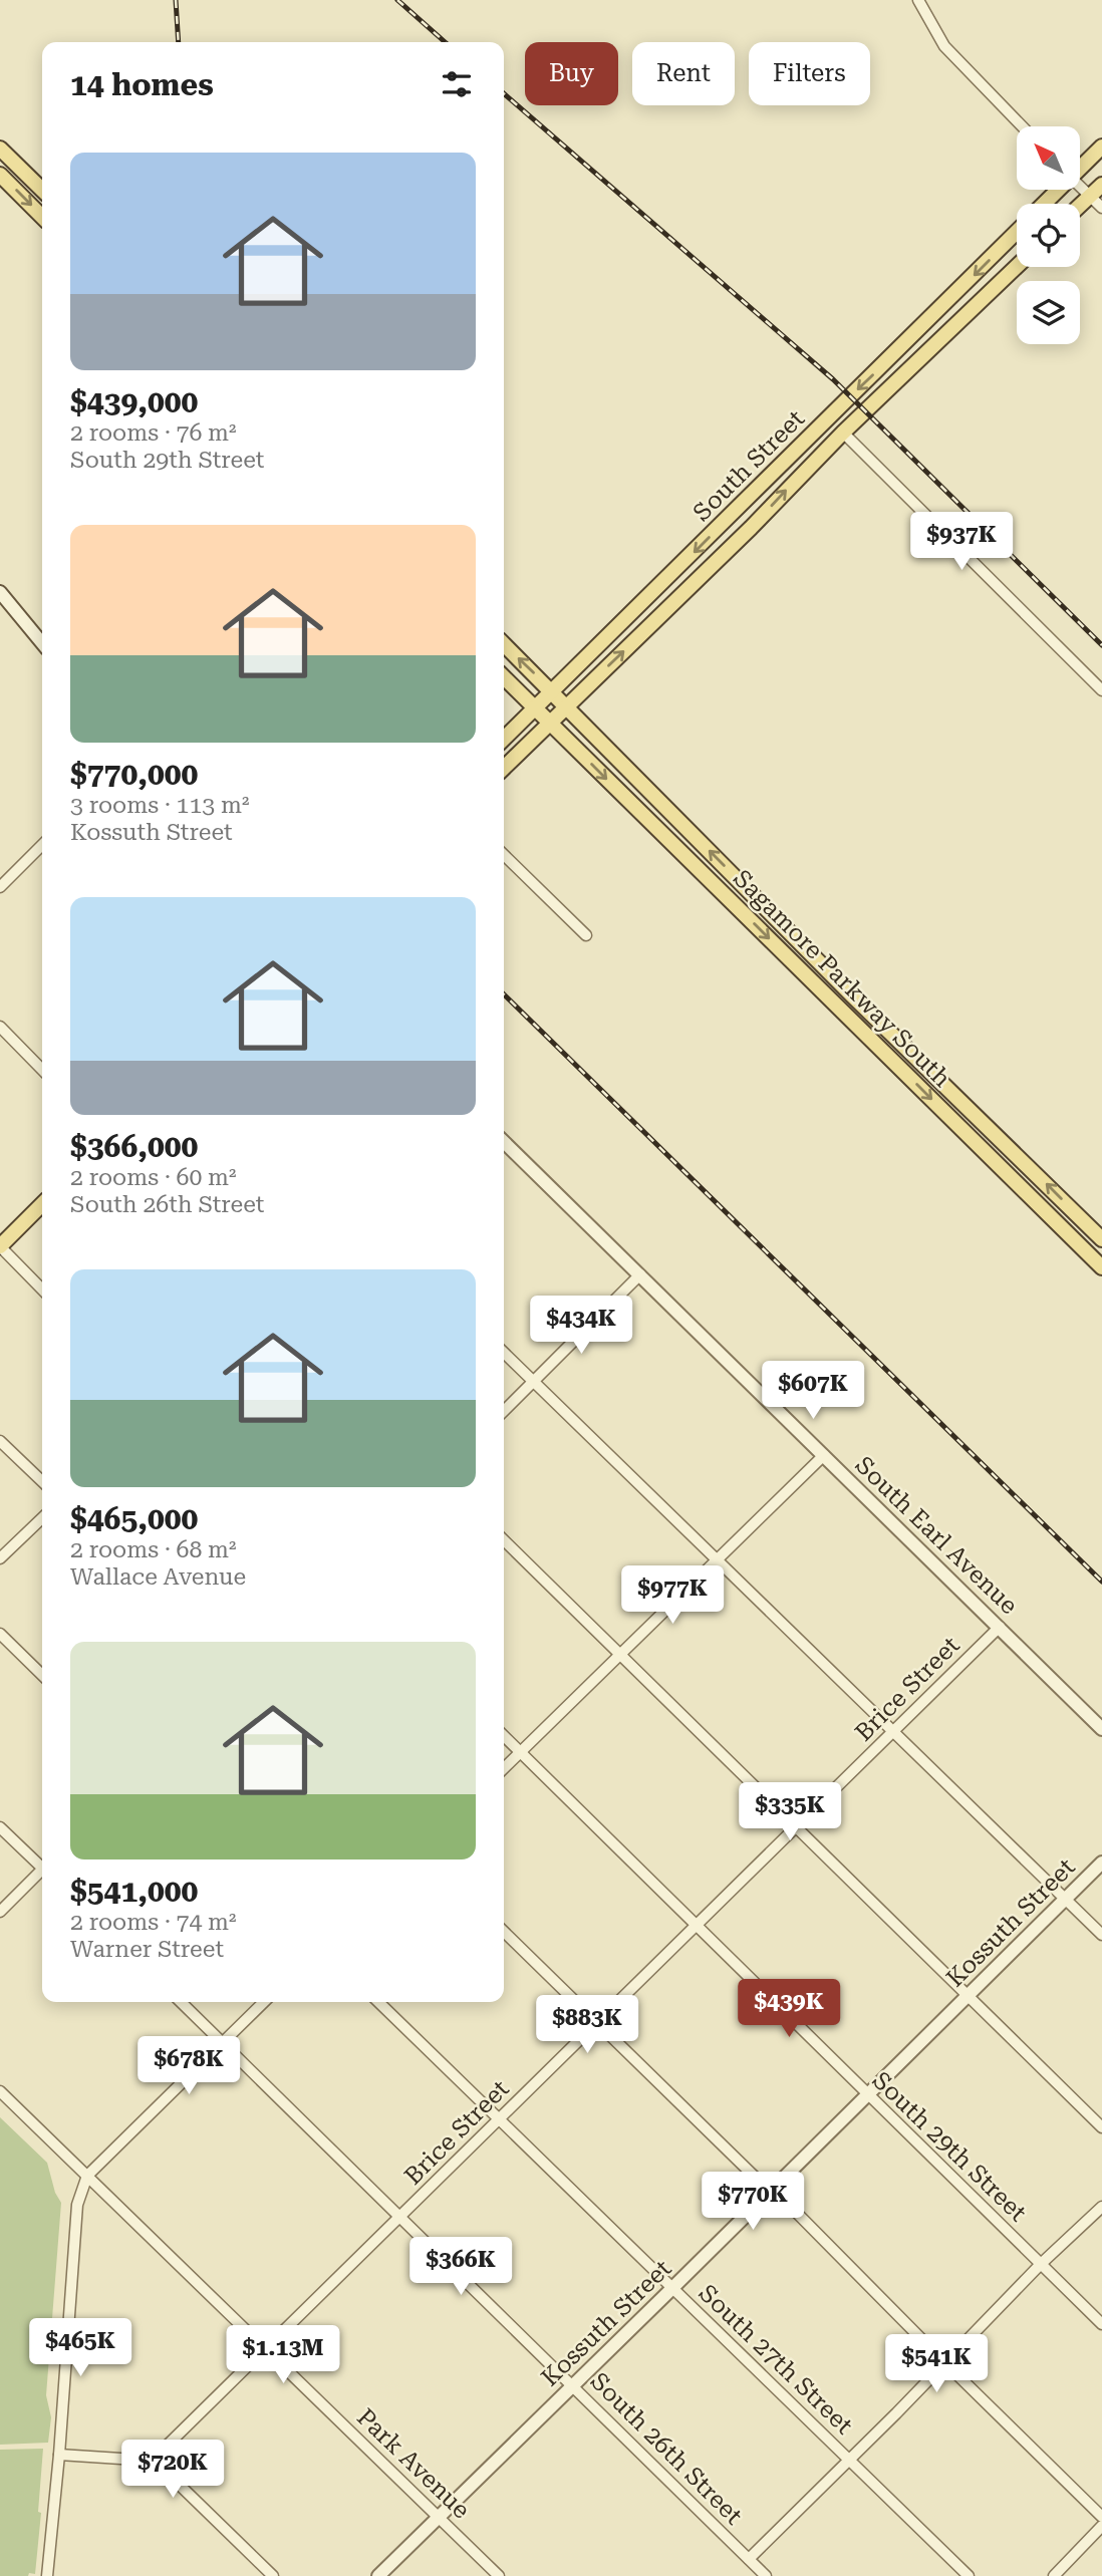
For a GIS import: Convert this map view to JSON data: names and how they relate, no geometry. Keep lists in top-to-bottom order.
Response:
{
  "streets": {
    "main road": ["South Street", "Sagamore Parkway South"],
    "street": [
      "South Earl Avenue",
      "Brice Street",
      "Kossuth Street",
      "South 29th Street",
      "South 27th Street",
      "South 26th Street",
      "Park Avenue"
    ]
  },
  "crossings": [
    ["South Street", "Sagamore Parkway South"],
    ["South Earl Avenue", "Brice Street"],
    ["Brice Street", "South 29th Street"],
    ["Brice Street", "South 27th Street"],
    ["Brice Street", "South 26th Street"],
    ["Brice Street", "Park Avenue"],
    ["Kossuth Street", "South 29th Street"],
    ["Kossuth Street", "South 27th Street"],
    ["Kossuth Street", "South 26th Street"],
    ["Kossuth Street", "Park Avenue"]
  ],
  "north": "top left",
  "page": {
    "chip": ["Buy", "Rent", "Filters"],
    "heading": "14 homes",
    "list": [
      {
        "name": "$439,000",
        "note": "2 rooms · 76 m² · South 29th Street"
      },
      {
        "name": "$770,000",
        "note": "3 rooms · 113 m² · Kossuth Street"
      },
      {
        "name": "$366,000",
        "note": "2 rooms · 60 m² · South 26th Street"
      },
      {
        "name": "$465,000",
        "note": "2 rooms · 68 m² · Wallace Avenue"
      },
      {
        "name": "$541,000",
        "note": "2 rooms · 74 m² · Warner Street"
      }
    ],
    "price": [
      "$937K",
      "$434K",
      "$607K",
      "$977K",
      "$335K",
      "$439K",
      "$883K",
      "$678K",
      "$770K",
      "$366K",
      "$465K",
      "$1.13M",
      "$541K",
      "$720K"
    ]
  }
}
